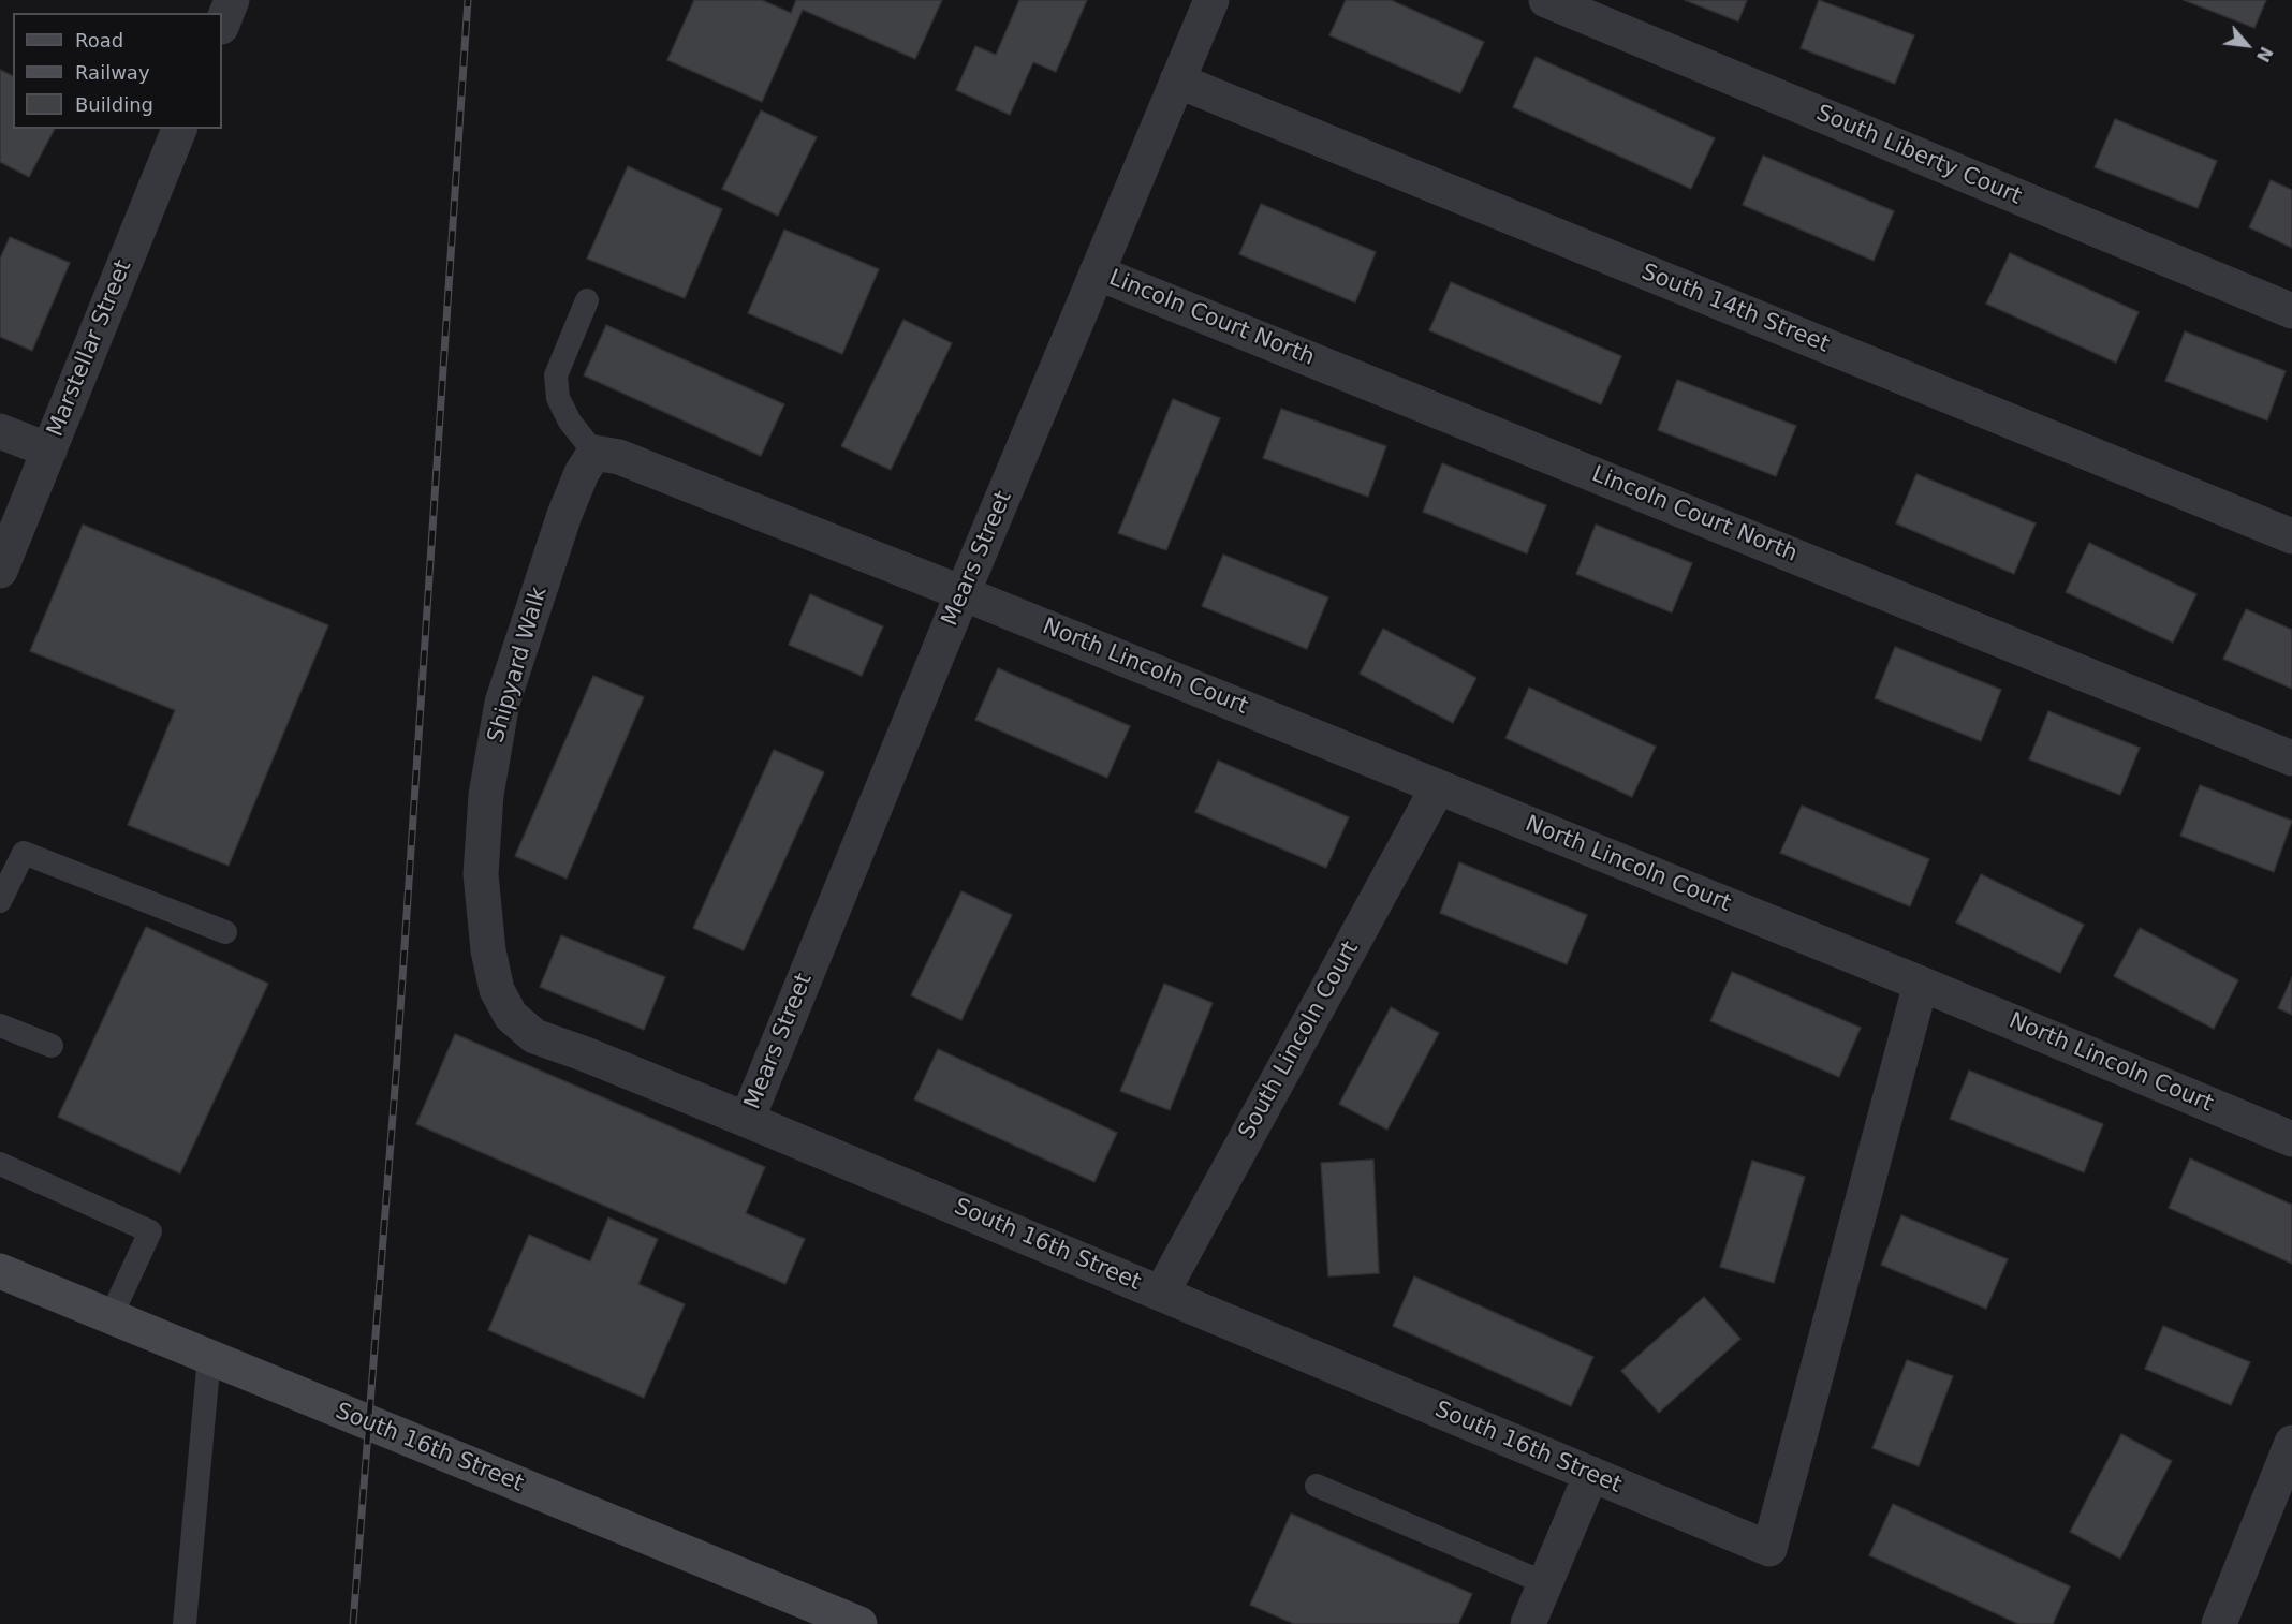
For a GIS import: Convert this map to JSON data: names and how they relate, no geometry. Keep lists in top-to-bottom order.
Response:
{
  "streets": {
    "main road": ["South 16th Street"],
    "street": [
      "South Liberty Court",
      "South 14th Street",
      "Lincoln Court North",
      "Marstellar Street",
      "Mears Street",
      "Shipyard Walk",
      "North Lincoln Court",
      "South Lincoln Court"
    ]
  },
  "crossings": [
    ["South 14th Street", "Mears Street"],
    ["Lincoln Court North", "Mears Street"],
    ["Mears Street", "Shipyard Walk"],
    ["Mears Street", "North Lincoln Court"],
    ["Mears Street", "South 16th Street"],
    ["Shipyard Walk", "South 16th Street"],
    ["North Lincoln Court", "South Lincoln Court"],
    ["North Lincoln Court", "South 16th Street"],
    ["South Lincoln Court", "South 16th Street"]
  ],
  "legend": ["Road", "Railway", "Building"],
  "north": "bottom right"
}
